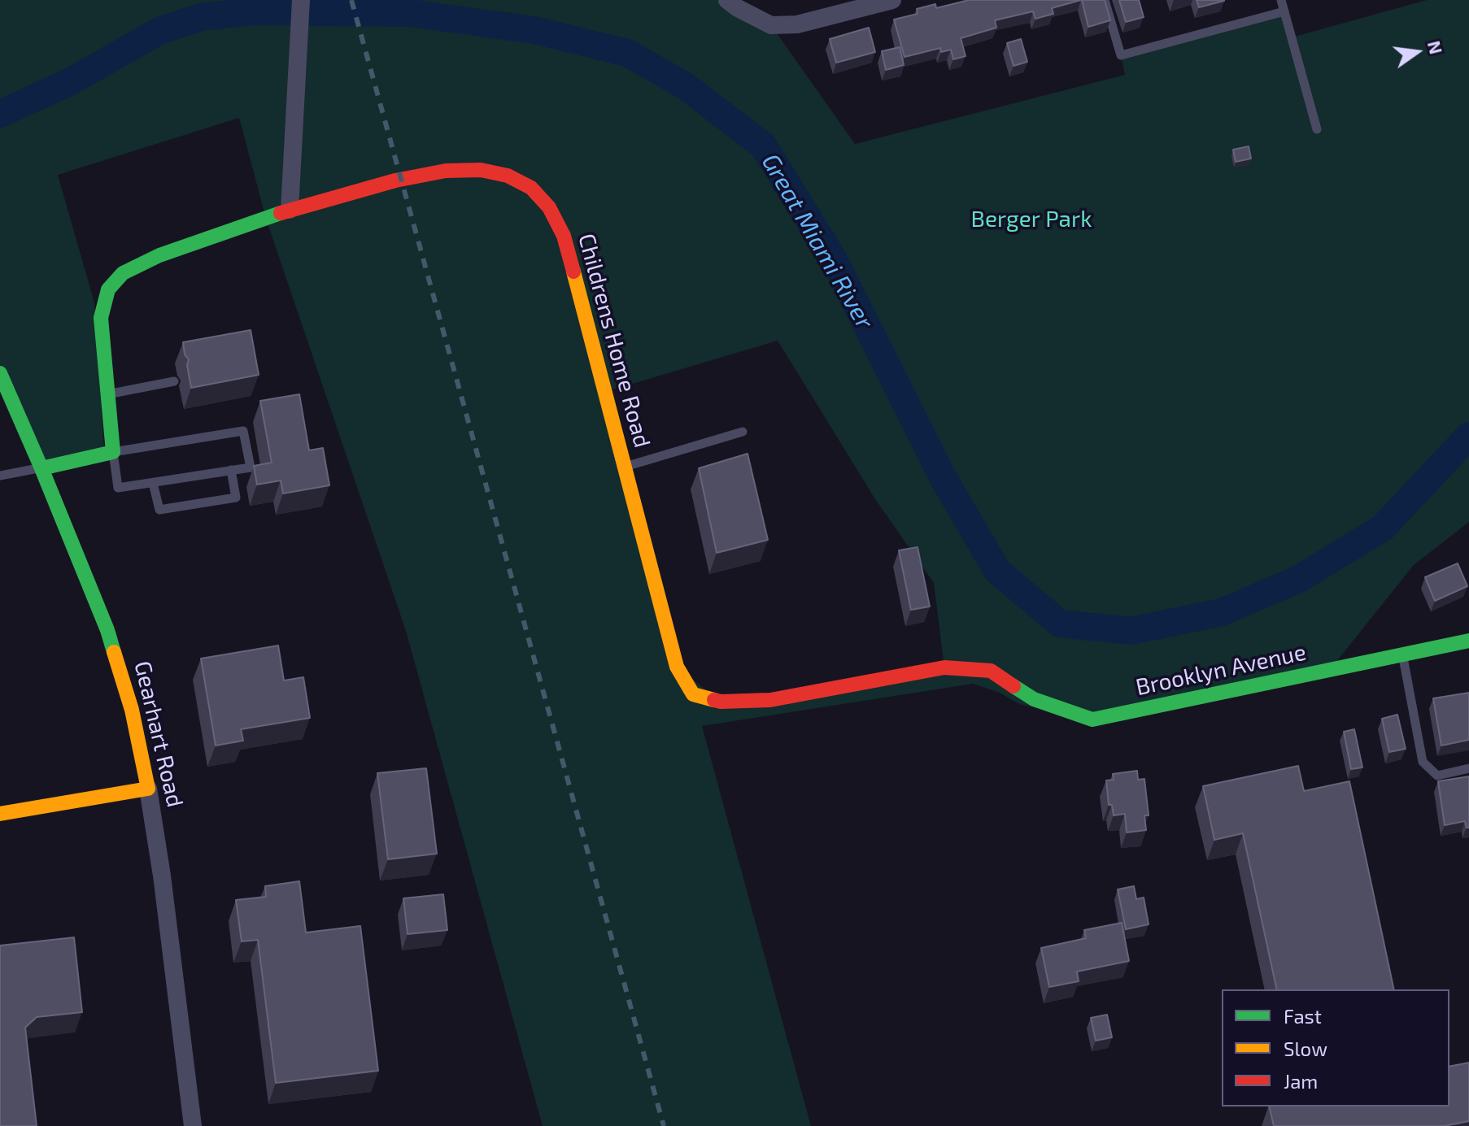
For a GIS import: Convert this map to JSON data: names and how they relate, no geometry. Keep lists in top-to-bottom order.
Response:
{
  "streets": {
    "street": ["Childrens Home Road", "Brooklyn Avenue", "Gearhart Road"]
  },
  "crossings": [
    ["Childrens Home Road", "Brooklyn Avenue"]
  ],
  "water": ["Great Miami River"],
  "parks": ["Berger Park"],
  "legend": ["Fast", "Slow", "Jam"],
  "north": "right"
}
